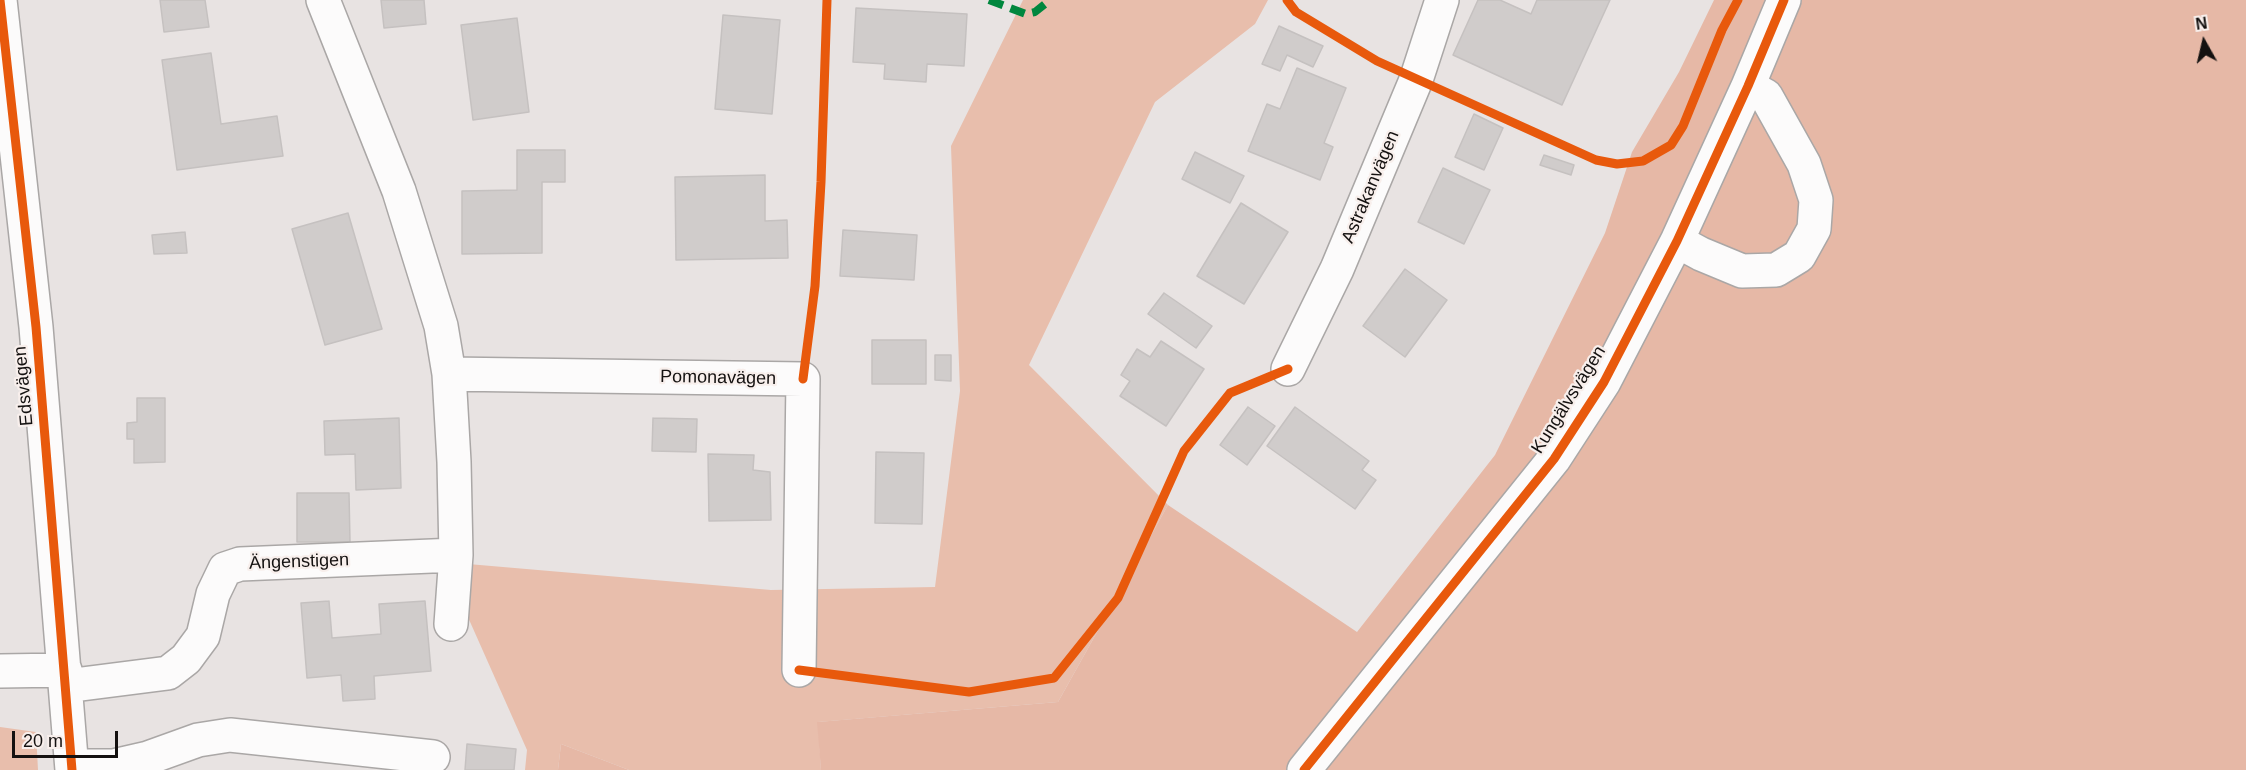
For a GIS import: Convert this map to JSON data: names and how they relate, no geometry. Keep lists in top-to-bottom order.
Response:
{
  "streets": {
    "street": [
      "Astrakanvägen",
      "Pomonavägen",
      "Edsvägen",
      "Kungälvsvägen",
      "Ängenstigen"
    ]
  },
  "crossings": [
    ["Edsvägen", "Ängenstigen"]
  ],
  "scale_bar": "20 m",
  "north": "top"
}
